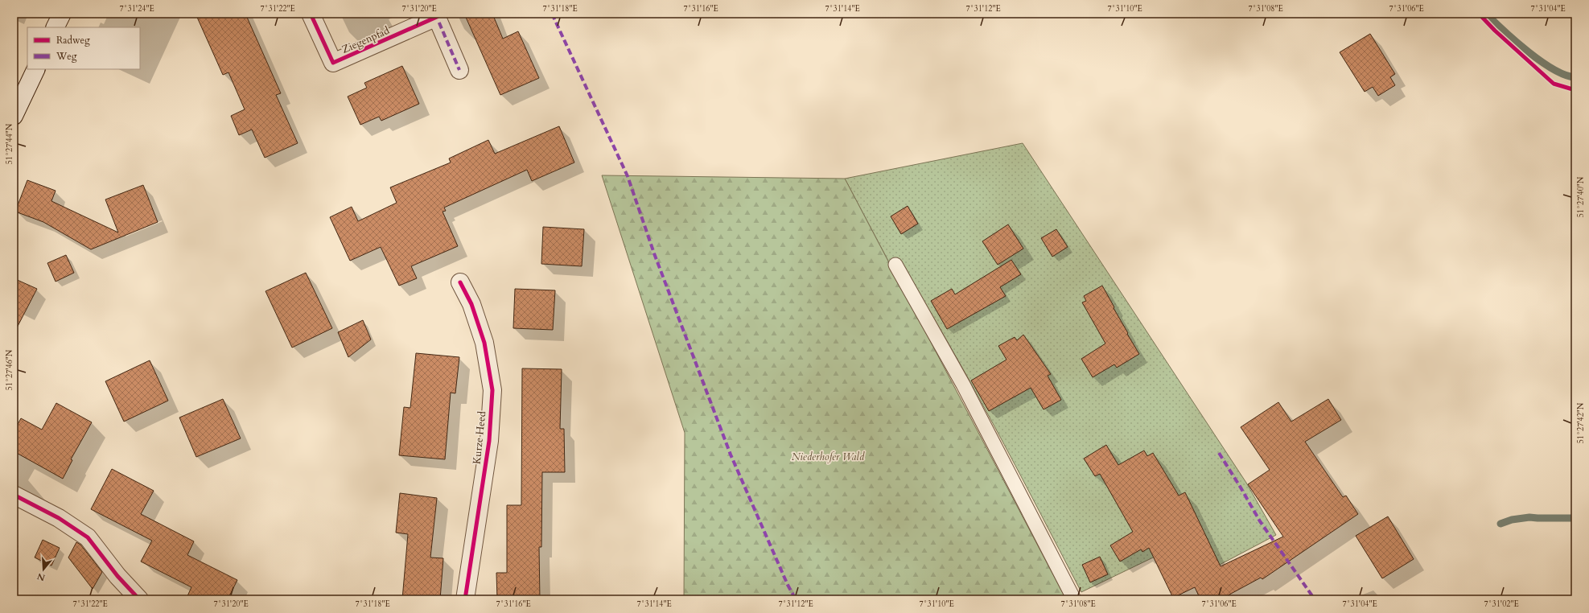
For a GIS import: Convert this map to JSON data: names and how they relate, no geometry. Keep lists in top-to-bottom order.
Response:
{
  "streets": {
    "street": ["Ziegenpfad", "Kurze Heed"]
  },
  "parks": ["Niederhofer Wald"],
  "legend": ["Radweg", "Weg"],
  "north": "bottom",
  "coordinates": [
    "7°31'24\"E",
    "7°31'22\"E",
    "7°31'20\"E",
    "7°31'18\"E",
    "7°31'16\"E",
    "7°31'14\"E",
    "7°31'12\"E",
    "7°31'10\"E",
    "7°31'08\"E",
    "7°31'06\"E",
    "7°31'04\"E",
    "51°27'44\"N",
    "51°27'40\"N",
    "51°27'46\"N",
    "51°27'42\"N",
    "7°31'02\"E"
  ]
}
